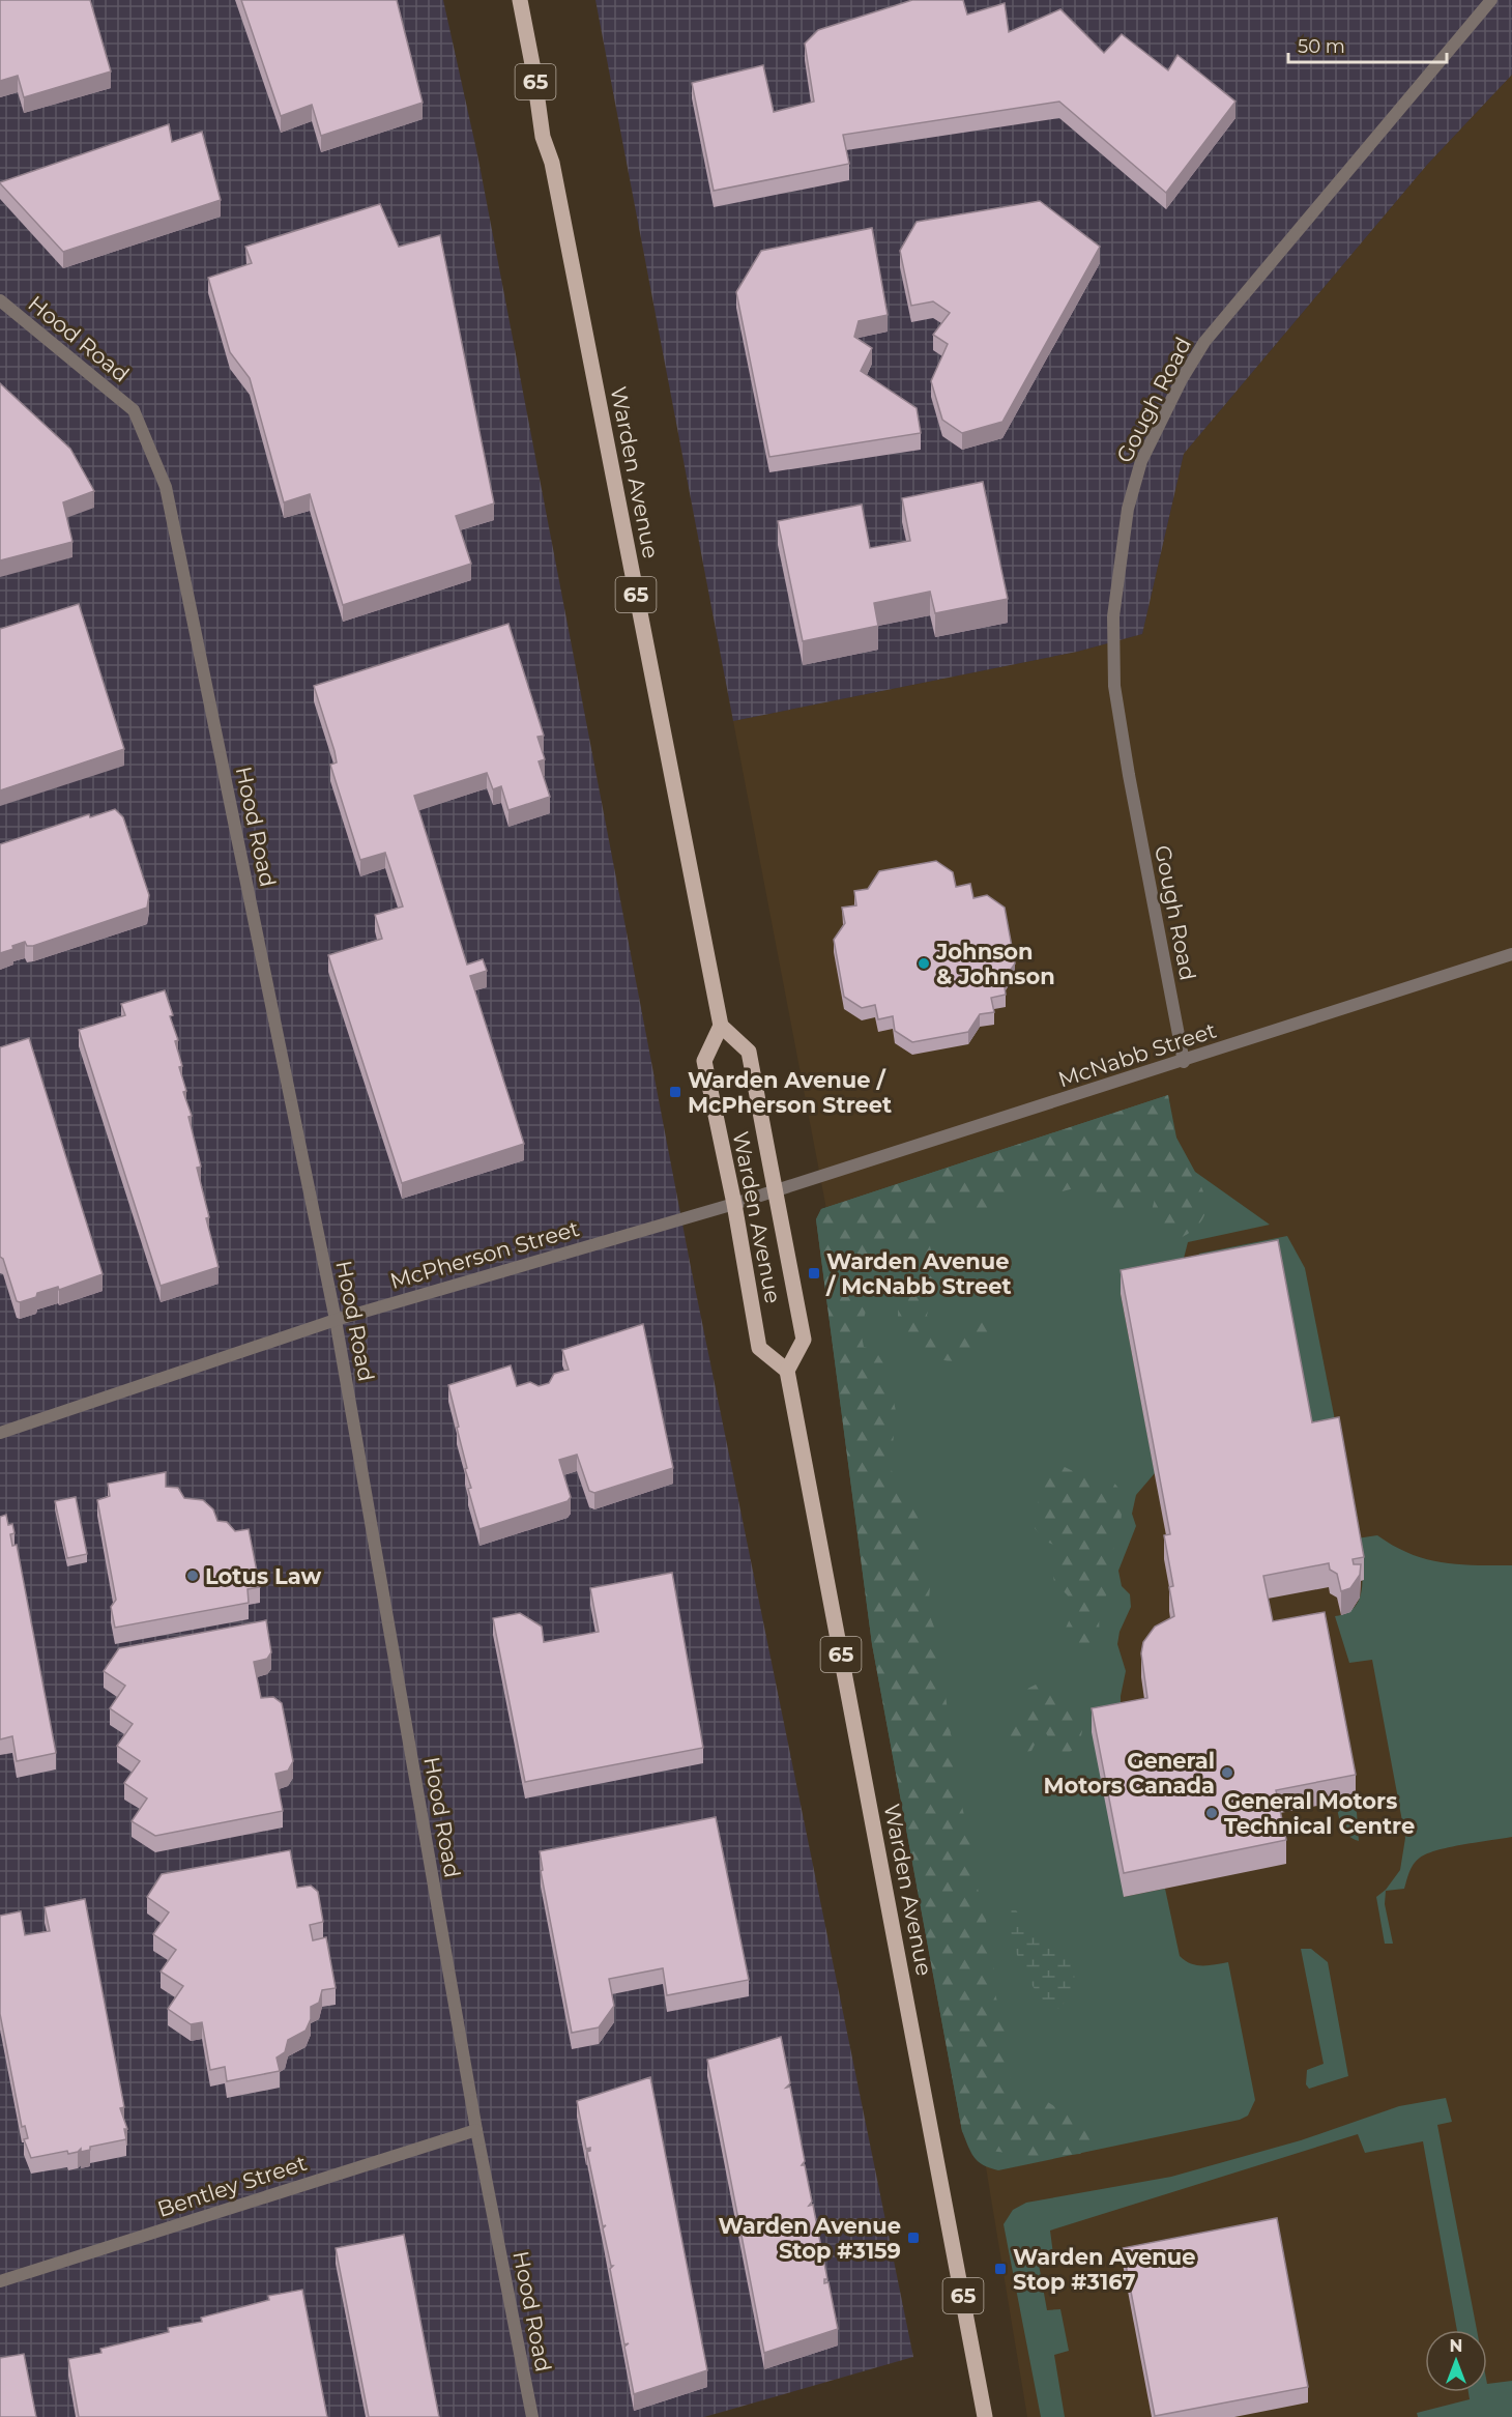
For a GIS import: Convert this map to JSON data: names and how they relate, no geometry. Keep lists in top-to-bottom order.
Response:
{
  "streets": {
    "main road": ["65", "Warden Avenue"],
    "street": [
      "Hood Road",
      "Gough Road",
      "McNabb Street",
      "McPherson Street",
      "Bentley Street"
    ]
  },
  "crossings": [
    ["Hood Road", "McPherson Street"],
    ["Hood Road", "Bentley Street"],
    ["Gough Road", "McNabb Street"],
    ["Warden Avenue", "McNabb Street"],
    ["Warden Avenue", "McPherson Street"],
    ["McNabb Street", "McPherson Street"]
  ],
  "places": {
    "other": [
      "Johnson & Johnson",
      "Lotus Law",
      "General Motors Canada",
      "General Motors Technical Centre"
    ],
    "transit": [
      "Warden Avenue / McPherson Street",
      "Warden Avenue / McNabb Street",
      "Warden Avenue Stop #3159",
      "Warden Avenue Stop #3167"
    ]
  },
  "scale_bar": "50 m",
  "north": "top"
}
